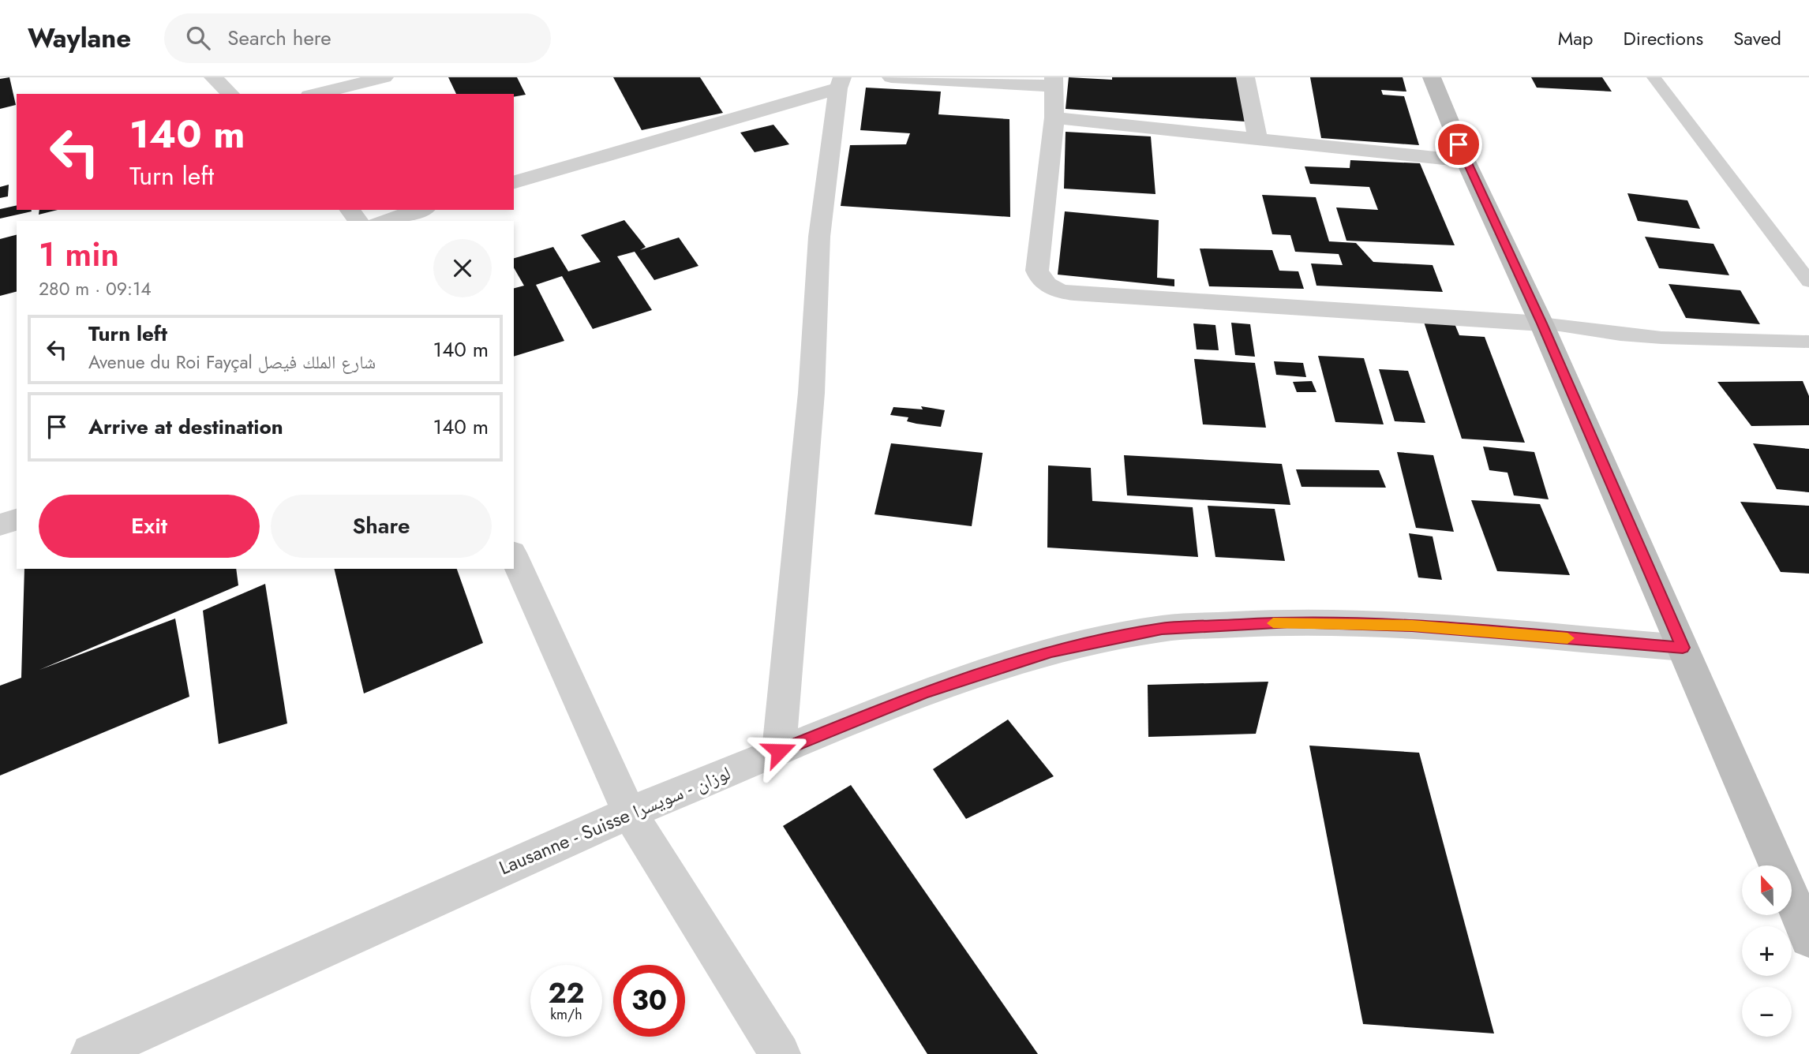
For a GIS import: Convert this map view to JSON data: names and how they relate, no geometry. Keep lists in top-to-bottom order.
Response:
{
  "streets": {
    "street": ["Lausanne - Suisse لوزان - سويسرا"]
  },
  "north": "top",
  "page": {
    "header": "Waylane",
    "search": "Search here",
    "nav": ["Map", "Directions", "Saved"],
    "turn": ["140 m", "Turn left"],
    "heading": ["1 min", "280 m · 09:14"],
    "list": [
      {
        "name": "Turn left",
        "note": "Avenue du Roi Fayçal شارع الملك فيصل",
        "value": "140 m"
      },
      {
        "name": "Arrive at destination",
        "value": "140 m"
      }
    ],
    "buttons": ["Exit", "Share"],
    "map_buttons": ["+", "−"],
    "speed": "22 km/h",
    "limit": "30"
  }
}
